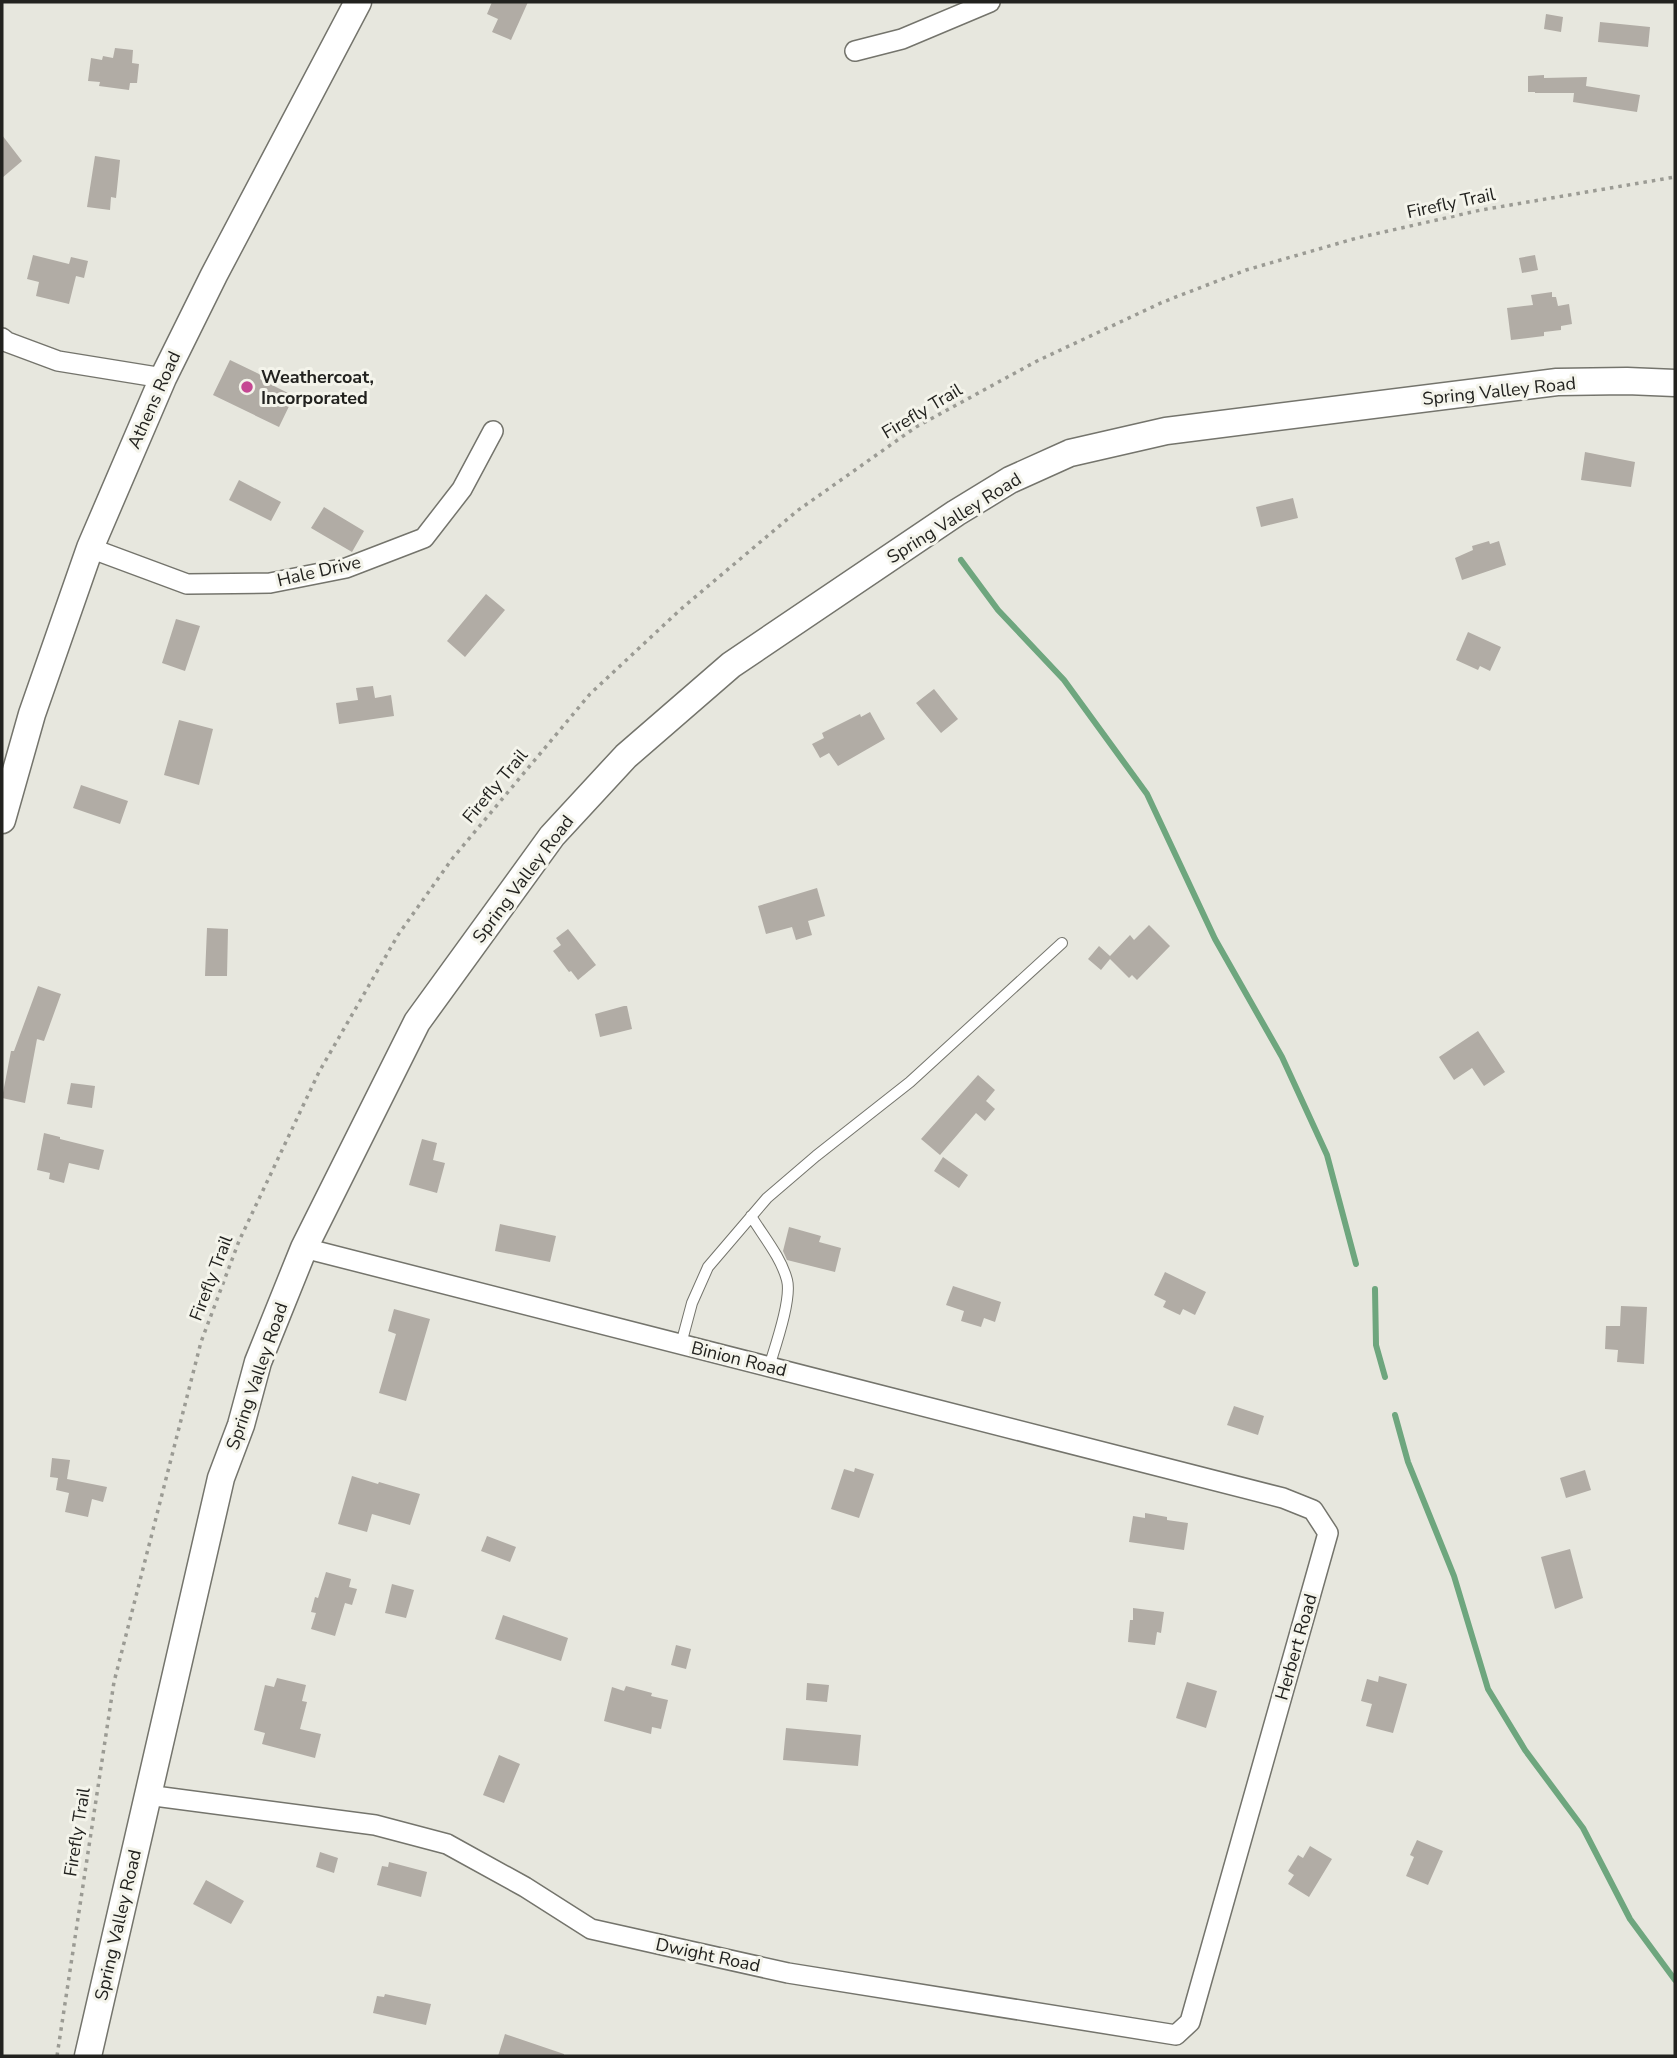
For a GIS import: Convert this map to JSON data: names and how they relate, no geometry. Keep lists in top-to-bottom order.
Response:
{
  "streets": {
    "street": [
      "Spring Valley Road",
      "Athens Road",
      "Hale Drive",
      "Binion Road",
      "Herbert Road",
      "Dwight Road"
    ],
    "path": ["Firefly Trail"]
  },
  "crossings": [
    ["Spring Valley Road", "Binion Road"],
    ["Spring Valley Road", "Dwight Road"],
    ["Athens Road", "Hale Drive"],
    ["Binion Road", "Herbert Road"],
    ["Herbert Road", "Dwight Road"]
  ],
  "places": ["Weathercoat, Incorporated"]
}
